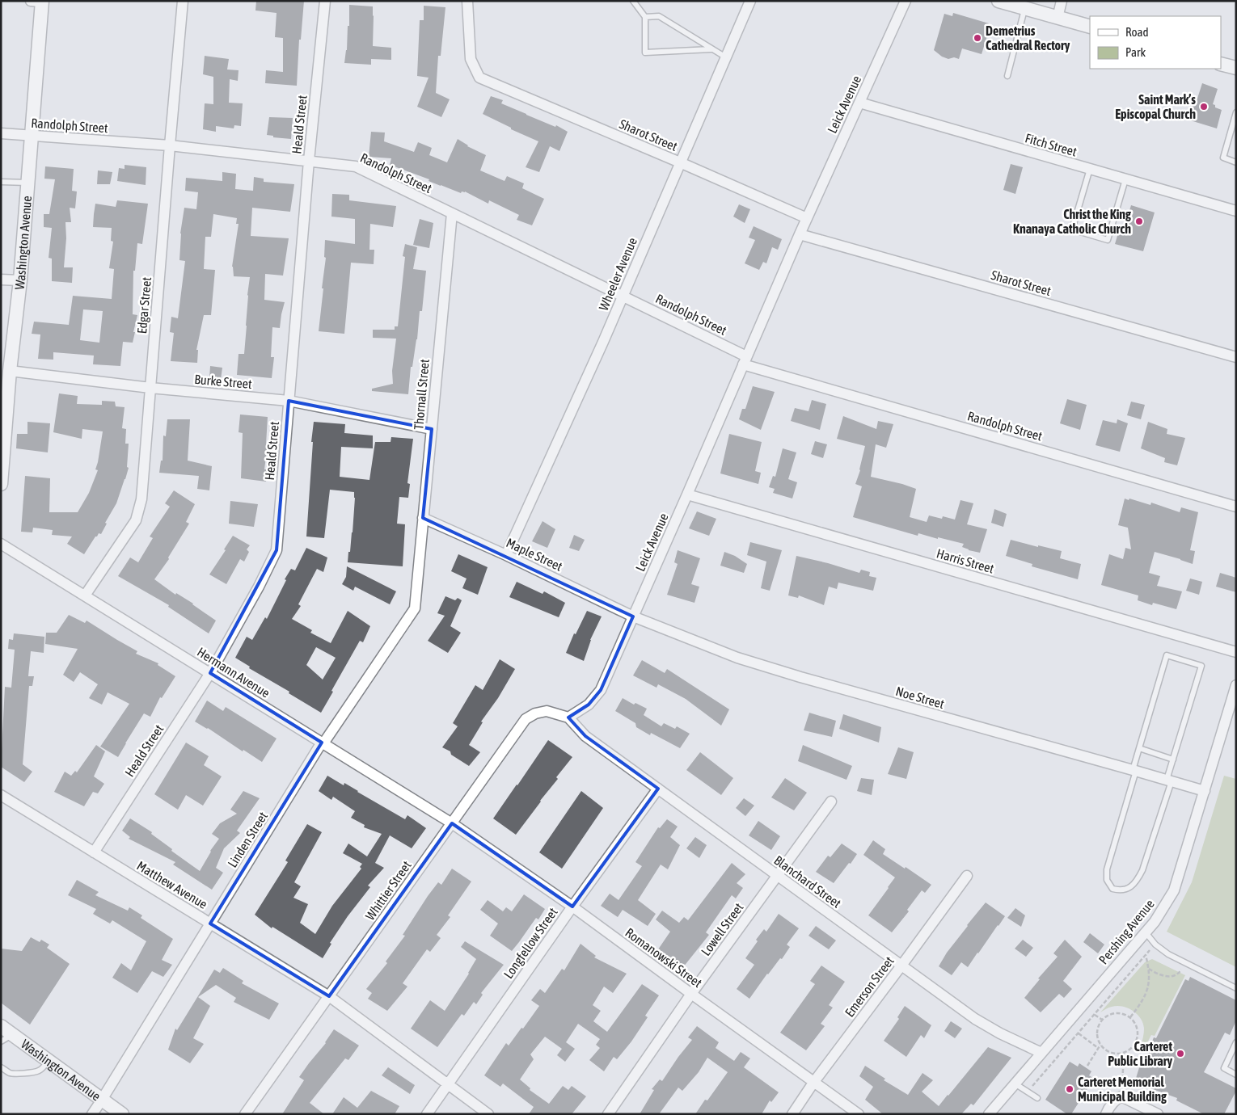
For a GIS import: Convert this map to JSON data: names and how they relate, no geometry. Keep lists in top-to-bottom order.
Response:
{
  "streets": {
    "street": [
      "Leick Avenue",
      "Heald Street",
      "Randolph Street",
      "Sharot Street",
      "Fitch Street",
      "Washington Avenue",
      "Wheeler Avenue",
      "Edgar Street",
      "Burke Street",
      "Thornall Street",
      "Maple Street",
      "Harris Street",
      "Hermann Avenue",
      "Noe Street",
      "Linden Street",
      "Blanchard Street",
      "Matthew Avenue",
      "Whittier Street",
      "Lowell Street",
      "Pershing Avenue",
      "Longfellow Street",
      "Romanowski Street",
      "Emerson Street"
    ]
  },
  "crossings": [
    ["Leick Avenue", "Randolph Street"],
    ["Leick Avenue", "Sharot Street"],
    ["Leick Avenue", "Fitch Street"],
    ["Leick Avenue", "Maple Street"],
    ["Leick Avenue", "Harris Street"],
    ["Leick Avenue", "Noe Street"],
    ["Leick Avenue", "Blanchard Street"],
    ["Leick Avenue", "Whittier Street"],
    ["Heald Street", "Randolph Street"],
    ["Heald Street", "Burke Street"],
    ["Heald Street", "Hermann Avenue"],
    ["Heald Street", "Matthew Avenue"],
    ["Randolph Street", "Washington Avenue"],
    ["Randolph Street", "Wheeler Avenue"],
    ["Randolph Street", "Edgar Street"],
    ["Randolph Street", "Thornall Street"],
    ["Sharot Street", "Wheeler Avenue"],
    ["Washington Avenue", "Burke Street"],
    ["Washington Avenue", "Linden Street"],
    ["Wheeler Avenue", "Maple Street"],
    ["Edgar Street", "Burke Street"],
    ["Edgar Street", "Hermann Avenue"],
    ["Burke Street", "Thornall Street"],
    ["Thornall Street", "Maple Street"],
    ["Thornall Street", "Linden Street"],
    ["Maple Street", "Noe Street"],
    ["Hermann Avenue", "Linden Street"],
    ["Hermann Avenue", "Whittier Street"],
    ["Hermann Avenue", "Romanowski Street"],
    ["Noe Street", "Pershing Avenue"],
    ["Linden Street", "Matthew Avenue"],
    ["Blanchard Street", "Whittier Street"],
    ["Blanchard Street", "Lowell Street"],
    ["Blanchard Street", "Pershing Avenue"],
    ["Blanchard Street", "Longfellow Street"],
    ["Blanchard Street", "Emerson Street"],
    ["Matthew Avenue", "Whittier Street"],
    ["Matthew Avenue", "Longfellow Street"],
    ["Whittier Street", "Romanowski Street"],
    ["Lowell Street", "Romanowski Street"],
    ["Longfellow Street", "Romanowski Street"],
    ["Romanowski Street", "Emerson Street"]
  ],
  "places": [
    "Demetrius Cathedral Rectory",
    "Saint Mark’s Episcopal Church",
    "Christ the King Knanaya Catholic Church",
    "Carteret Public Library",
    "Carteret Memorial Municipal Building"
  ],
  "legend": ["Road", "Park"]
}
